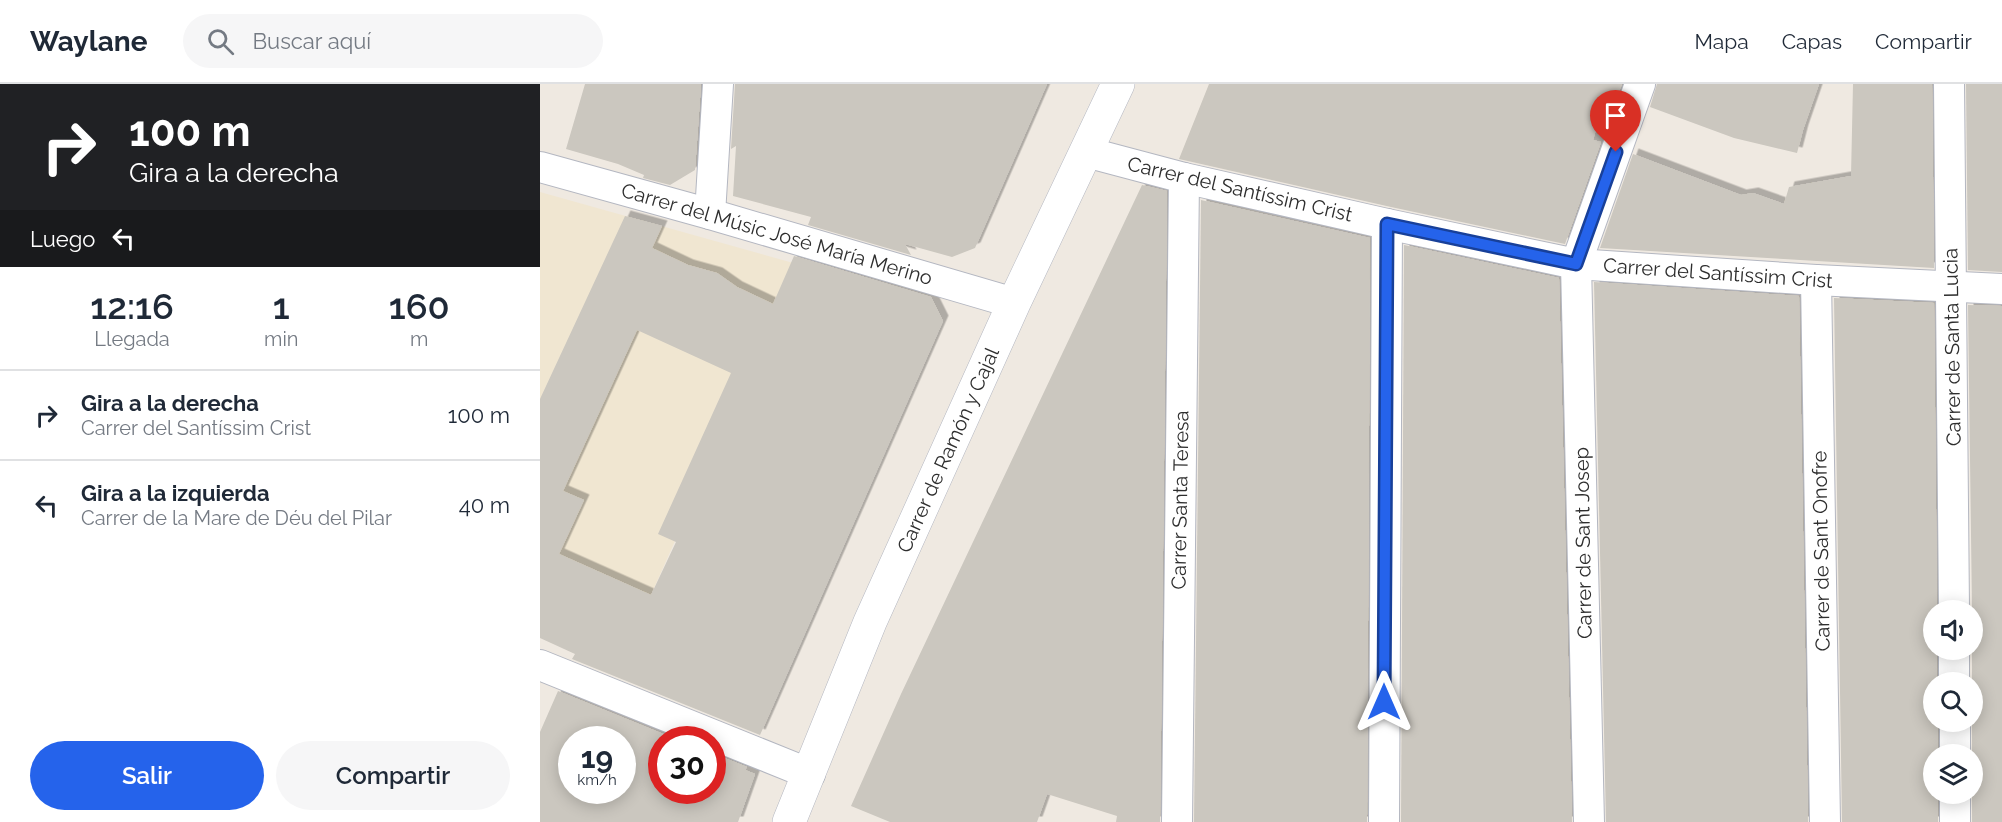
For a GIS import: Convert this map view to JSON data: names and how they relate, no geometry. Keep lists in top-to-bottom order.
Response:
{
  "streets": {
    "street": [
      "Carrer del Santíssim Crist",
      "Carrer del Músic José María Merino",
      "Carrer de Santa Lucia",
      "Carrer de Ramón y Cajal",
      "Carrer Santa Teresa",
      "Carrer de Sant Josep",
      "Carrer de Sant Onofre"
    ]
  },
  "crossings": [
    ["Carrer del Santíssim Crist", "Carrer de Santa Lucia"],
    ["Carrer del Santíssim Crist", "Carrer de Ramón y Cajal"],
    ["Carrer del Santíssim Crist", "Carrer Santa Teresa"],
    ["Carrer del Santíssim Crist", "Carrer de Sant Josep"],
    ["Carrer del Santíssim Crist", "Carrer de Sant Onofre"],
    ["Carrer del Músic José María Merino", "Carrer de Ramón y Cajal"]
  ],
  "page": {
    "header": "Waylane",
    "search": "Buscar aquí",
    "nav": ["Mapa", "Capas", "Compartir"],
    "turn": ["100 m", "Gira a la derecha"],
    "then": "Luego",
    "eta": [
      "12:16",
      "Llegada",
      "1",
      "min",
      "160",
      "m"
    ],
    "list": [
      {
        "name": "Gira a la derecha",
        "note": "Carrer del Santíssim Crist",
        "value": "100 m"
      },
      {
        "name": "Gira a la izquierda",
        "note": "Carrer de la Mare de Déu del Pilar",
        "value": "40 m"
      }
    ],
    "speed": "19 km/h",
    "limit": "30",
    "buttons": ["Salir", "Compartir"]
  }
}
